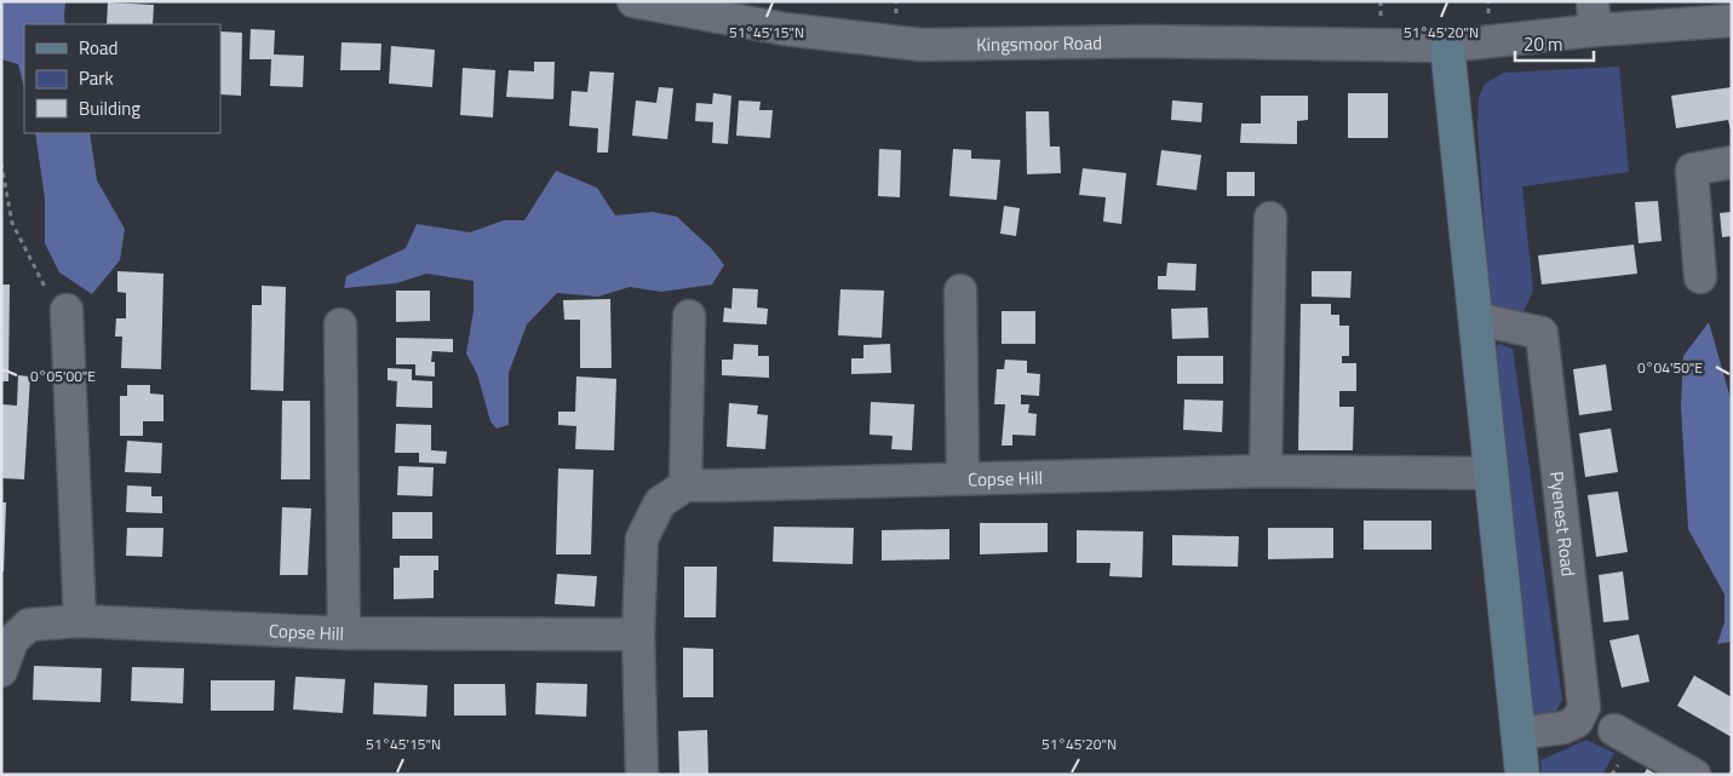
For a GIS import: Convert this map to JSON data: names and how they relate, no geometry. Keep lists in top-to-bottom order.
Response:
{
  "streets": {
    "street": ["Kingsmoor Road", "Copse Hill", "Pyenest Road"]
  },
  "legend": ["Road", "Park", "Building"],
  "scale_bar": "20 m",
  "coordinates": [
    "51°45'15\"N",
    "51°45'20\"N",
    "0°04'50\"E",
    "0°05'00\"E"
  ]
}
